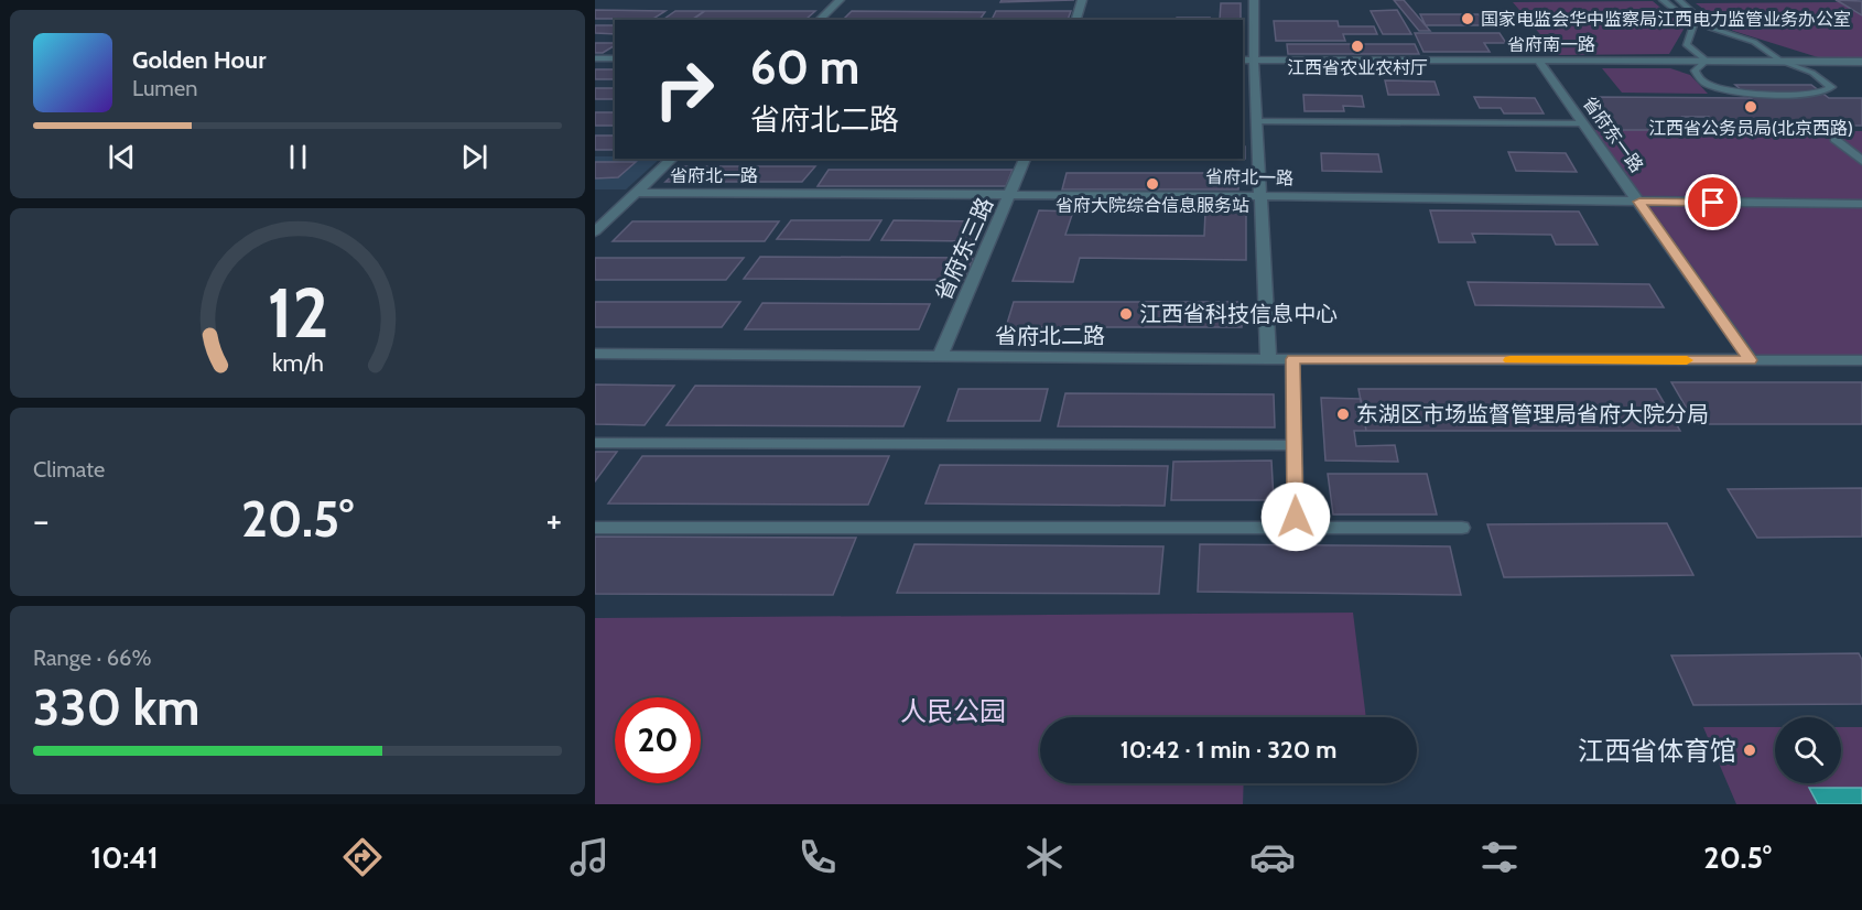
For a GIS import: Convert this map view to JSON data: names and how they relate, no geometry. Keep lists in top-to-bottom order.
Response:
{
  "streets": {
    "street": [
      "省府南一路",
      "省府东一路",
      "省府北一路",
      "省府东三路",
      "省府北二路"
    ]
  },
  "crossings": [
    ["省府南一路", "省府东一路"],
    ["省府东一路", "省府北一路"],
    ["省府东一路", "省府北二路"],
    ["省府北一路", "省府东三路"],
    ["省府东三路", "省府北二路"]
  ],
  "parks": ["人民公园"],
  "places": [
    "国家电监会华中监察局江西电力监管业务办公室",
    "江西省农业农村厅",
    "江西省公务员局(北京西路)",
    "省府大院综合信息服务站",
    "江西省科技信息中心",
    "东湖区市场监督管理局省府大院分局",
    "江西省体育馆"
  ],
  "page": {
    "turn": ["60 m", "省府北二路"],
    "song": ["Golden Hour", "Lumen"],
    "tile": [
      "Climate",
      ["Range · 66%", "330 km"]
    ],
    "heat": ["−", "20.5°", "+"],
    "limit": "20",
    "trip": "10:42 · 1 min · 320 m",
    "tabs": ["10:41", "20.5°"],
    "gauge": ["12", "km/h"]
  }
}
